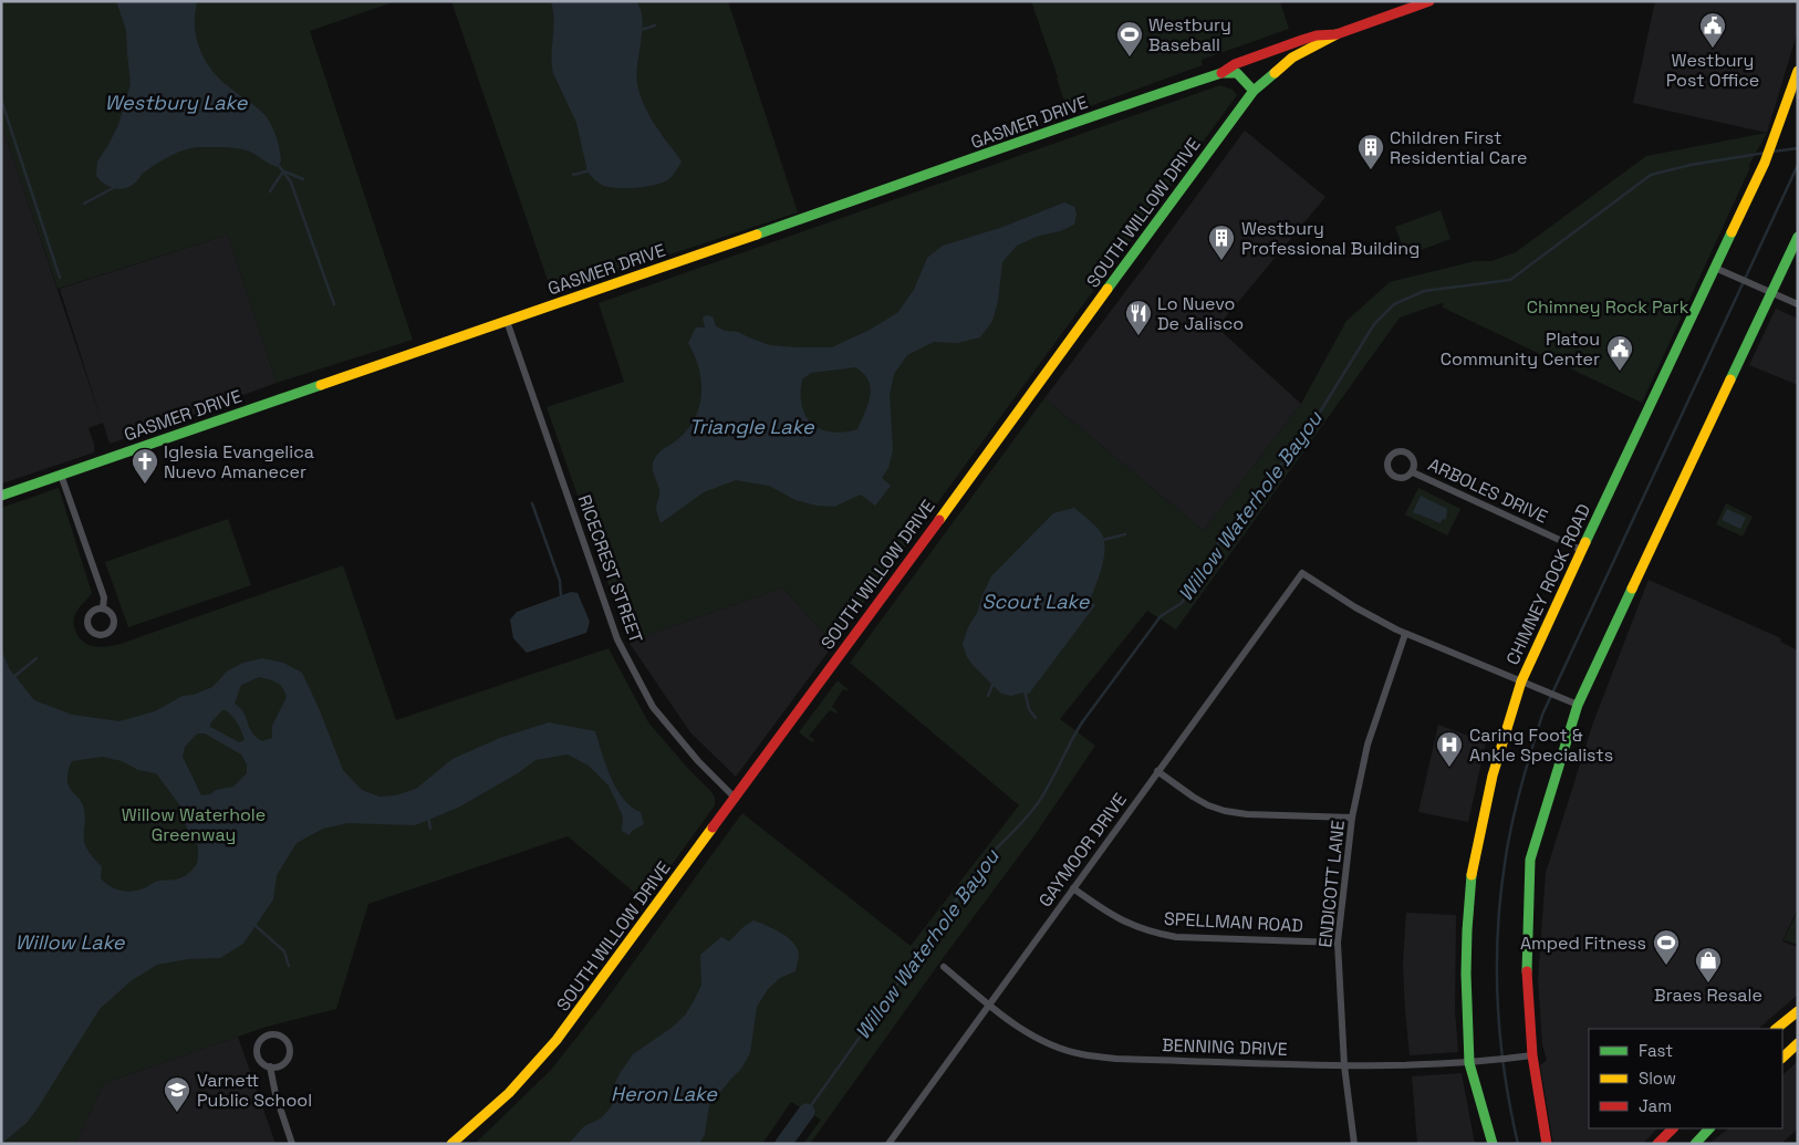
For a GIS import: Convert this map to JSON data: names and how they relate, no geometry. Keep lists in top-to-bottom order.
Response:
{
  "streets": {
    "street": [
      "GASMER DRIVE",
      "SOUTH WILLOW DRIVE",
      "ARBOLES DRIVE",
      "RICECREST STREET",
      "CHIMNEY ROCK ROAD",
      "GAYMOOR DRIVE",
      "ENDICOTT LANE",
      "SPELLMAN ROAD",
      "BENNING DRIVE"
    ]
  },
  "crossings": [
    ["GASMER DRIVE", "SOUTH WILLOW DRIVE"],
    ["GASMER DRIVE", "RICECREST STREET"],
    ["SOUTH WILLOW DRIVE", "RICECREST STREET"],
    ["ARBOLES DRIVE", "CHIMNEY ROCK ROAD"],
    ["CHIMNEY ROCK ROAD", "BENNING DRIVE"],
    ["GAYMOOR DRIVE", "ENDICOTT LANE"],
    ["GAYMOOR DRIVE", "SPELLMAN ROAD"],
    ["GAYMOOR DRIVE", "BENNING DRIVE"],
    ["ENDICOTT LANE", "SPELLMAN ROAD"],
    ["ENDICOTT LANE", "BENNING DRIVE"]
  ],
  "water": [
    "Westbury Lake",
    "Triangle Lake",
    "Willow Waterhole Bayou",
    "Scout Lake",
    "Willow Lake",
    "Heron Lake"
  ],
  "parks": ["Chimney Rock Park", "Willow Waterhole Greenway"],
  "places": {
    "public building": ["Westbury Post Office", "Platou Community Center"],
    "sports": ["Westbury Baseball", "Amped Fitness"],
    "building": ["Children First Residential Care", "Westbury Professional Building"],
    "restaurant": ["Lo Nuevo De Jalisco"],
    "church": ["Iglesia Evangelica Nuevo Amanecer"],
    "hospital": ["Caring Foot & Ankle Specialists"],
    "shop": ["Braes Resale"],
    "school or university": ["Varnett Public School"]
  },
  "legend": ["Fast", "Slow", "Jam"]
}
